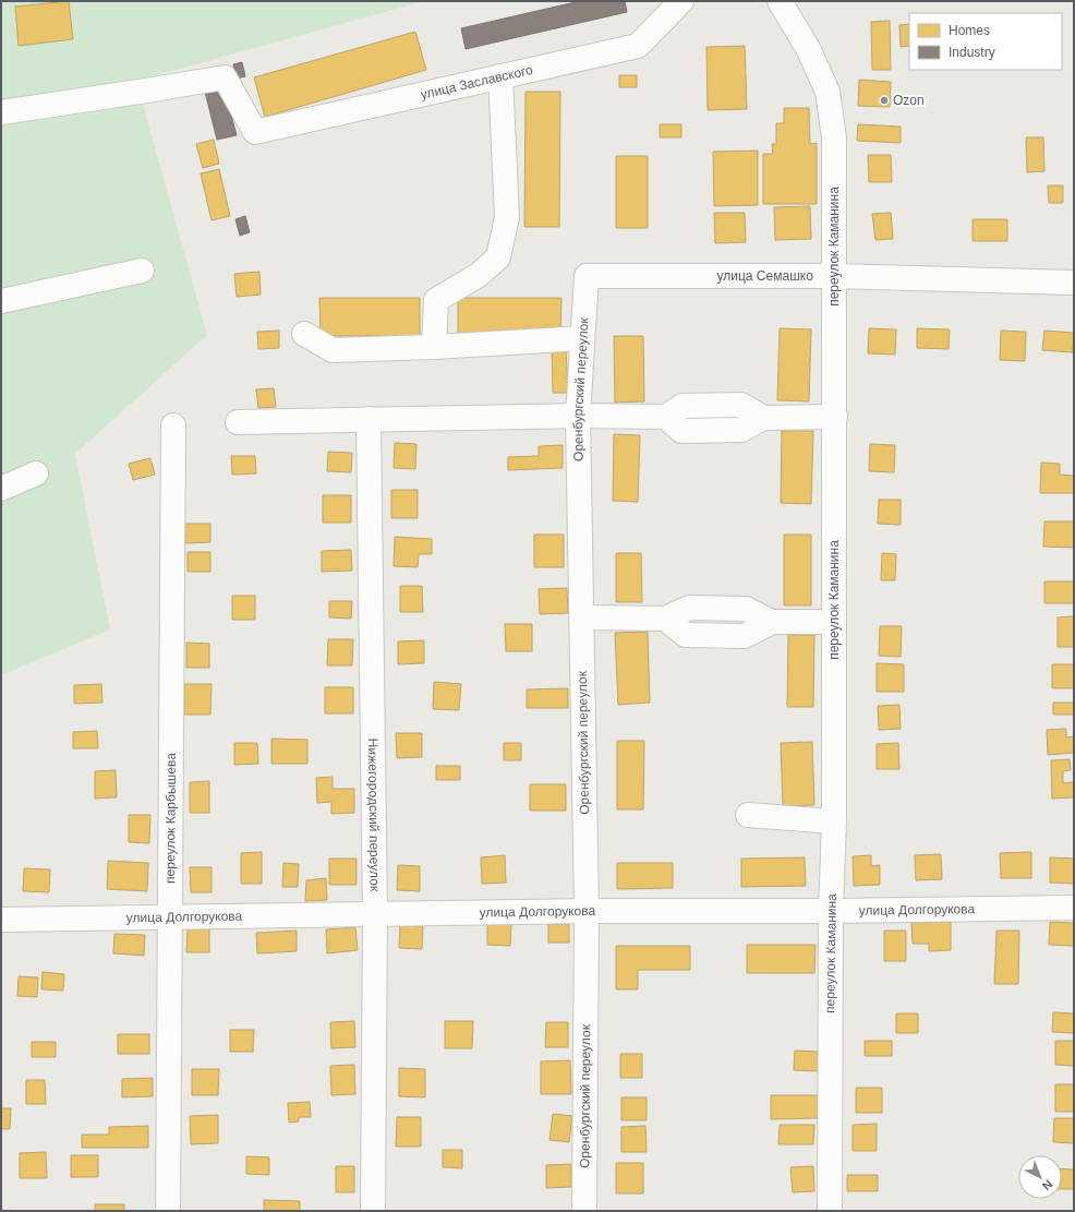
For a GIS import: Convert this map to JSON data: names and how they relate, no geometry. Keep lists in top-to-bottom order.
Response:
{
  "streets": {
    "street": [
      "улица Заславского",
      "переулок Каманина",
      "улица Семашко",
      "Оренбургский переулок",
      "Нижегородский переулок",
      "переулок Карбышева",
      "улица Долгорукова"
    ]
  },
  "crossings": [
    ["переулок Каманина", "улица Семашко"],
    ["переулок Каманина", "улица Долгорукова"],
    ["улица Семашко", "Оренбургский переулок"],
    ["Оренбургский переулок", "улица Долгорукова"],
    ["Нижегородский переулок", "улица Долгорукова"],
    ["переулок Карбышева", "улица Долгорукова"]
  ],
  "places": ["Ozon"],
  "legend": ["Homes", "Industry"],
  "north": "bottom right"
}
